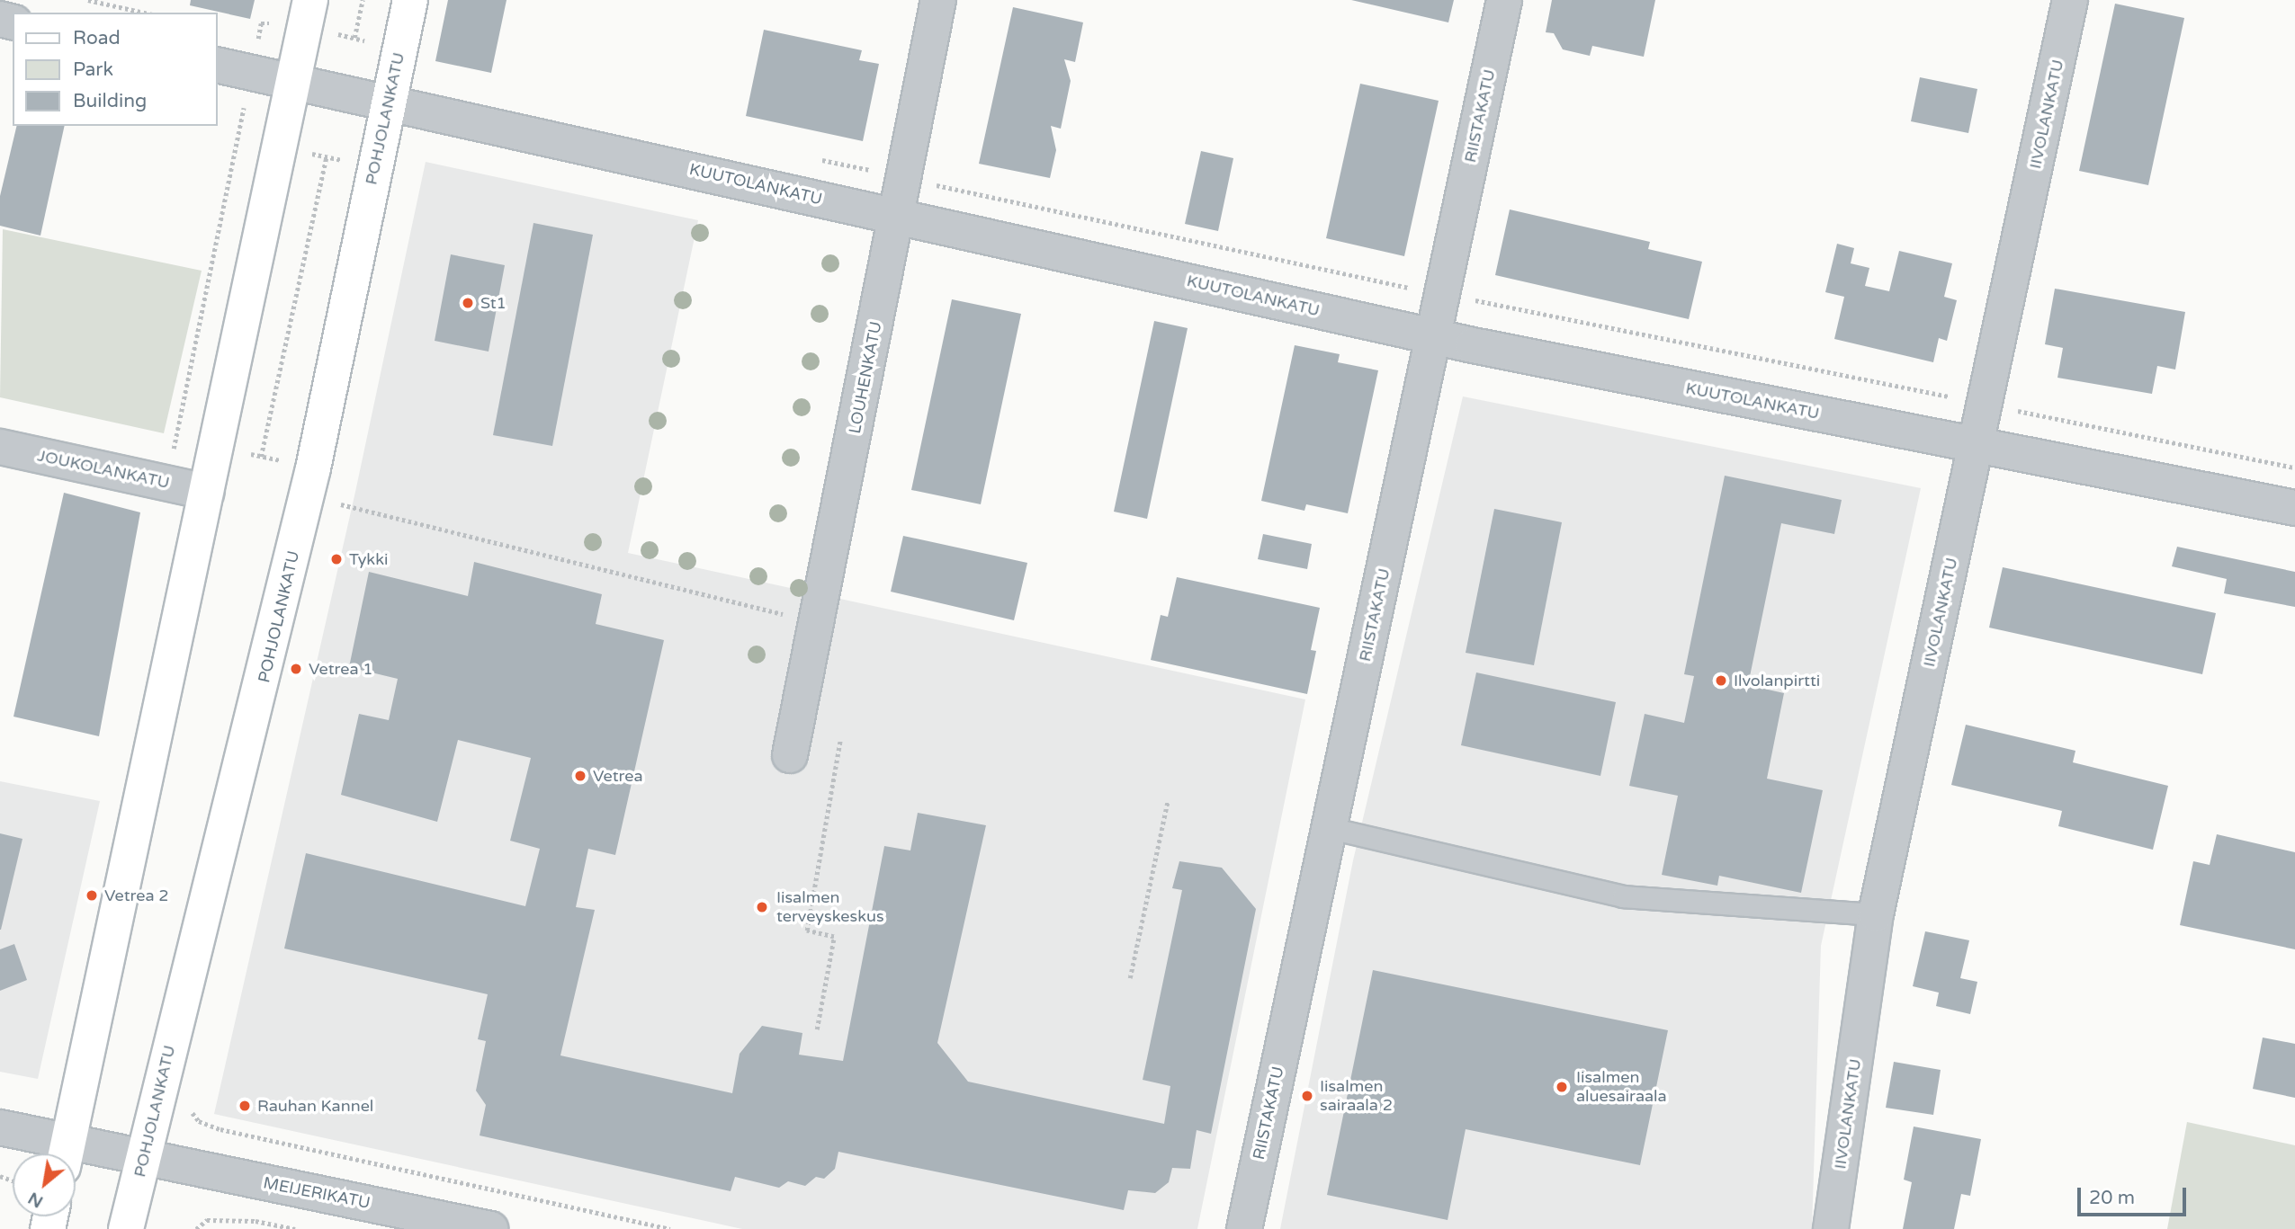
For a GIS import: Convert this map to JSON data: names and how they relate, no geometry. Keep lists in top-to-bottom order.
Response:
{
  "streets": {
    "main road": ["POHJOLANKATU"],
    "street": [
      "IIVOLANKATU",
      "RIISTAKATU",
      "KUUTOLANKATU",
      "LOUHENKATU",
      "JOUKOLANKATU",
      "MEIJERIKATU"
    ]
  },
  "crossings": [
    ["IIVOLANKATU", "KUUTOLANKATU"],
    ["RIISTAKATU", "KUUTOLANKATU"],
    ["POHJOLANKATU", "KUUTOLANKATU"],
    ["POHJOLANKATU", "MEIJERIKATU"],
    ["KUUTOLANKATU", "LOUHENKATU"]
  ],
  "places": [
    "St1",
    "Tykki",
    "Vetrea 1",
    "Ilvolanpirtti",
    "Vetrea",
    "Vetrea 2",
    "Iisalmen terveyskeskus",
    "Iisalmen aluesairaala",
    "Iisalmen sairaala 2",
    "Rauhan Kannel"
  ],
  "legend": ["Road", "Park", "Building"],
  "scale_bar": "20 m",
  "north": "bottom left"
}
